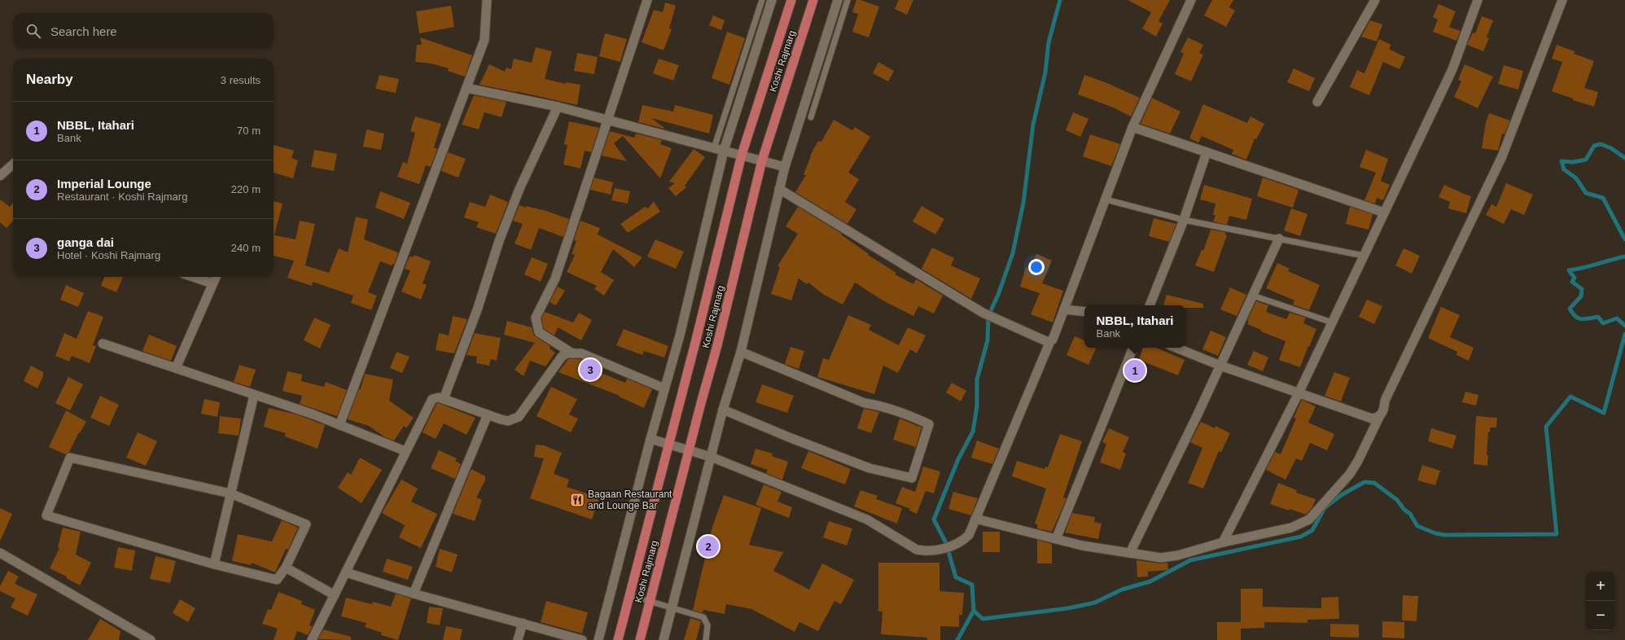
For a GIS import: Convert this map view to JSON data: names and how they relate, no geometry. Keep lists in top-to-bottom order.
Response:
{
  "streets": {
    "main road": ["Koshi Rajmarg"]
  },
  "places": {
    "restaurant": ["Bagaan Restaurant and Lounge Bar"]
  },
  "page": {
    "search": "Search here",
    "heading": ["Nearby", "3 results"],
    "list": [
      {
        "mark": "1",
        "name": "NBBL, Itahari",
        "note": "Bank",
        "value": "70 m"
      },
      {
        "mark": "2",
        "name": "Imperial Lounge",
        "note": "Restaurant · Koshi Rajmarg",
        "value": "220 m"
      },
      {
        "mark": "3",
        "name": "ganga dai",
        "note": "Hotel · Koshi Rajmarg",
        "value": "240 m"
      }
    ],
    "popup": ["NBBL, Itahari", "Bank"],
    "pins": ["3", "1", "2"],
    "map_buttons": ["+", "−"]
  }
}
